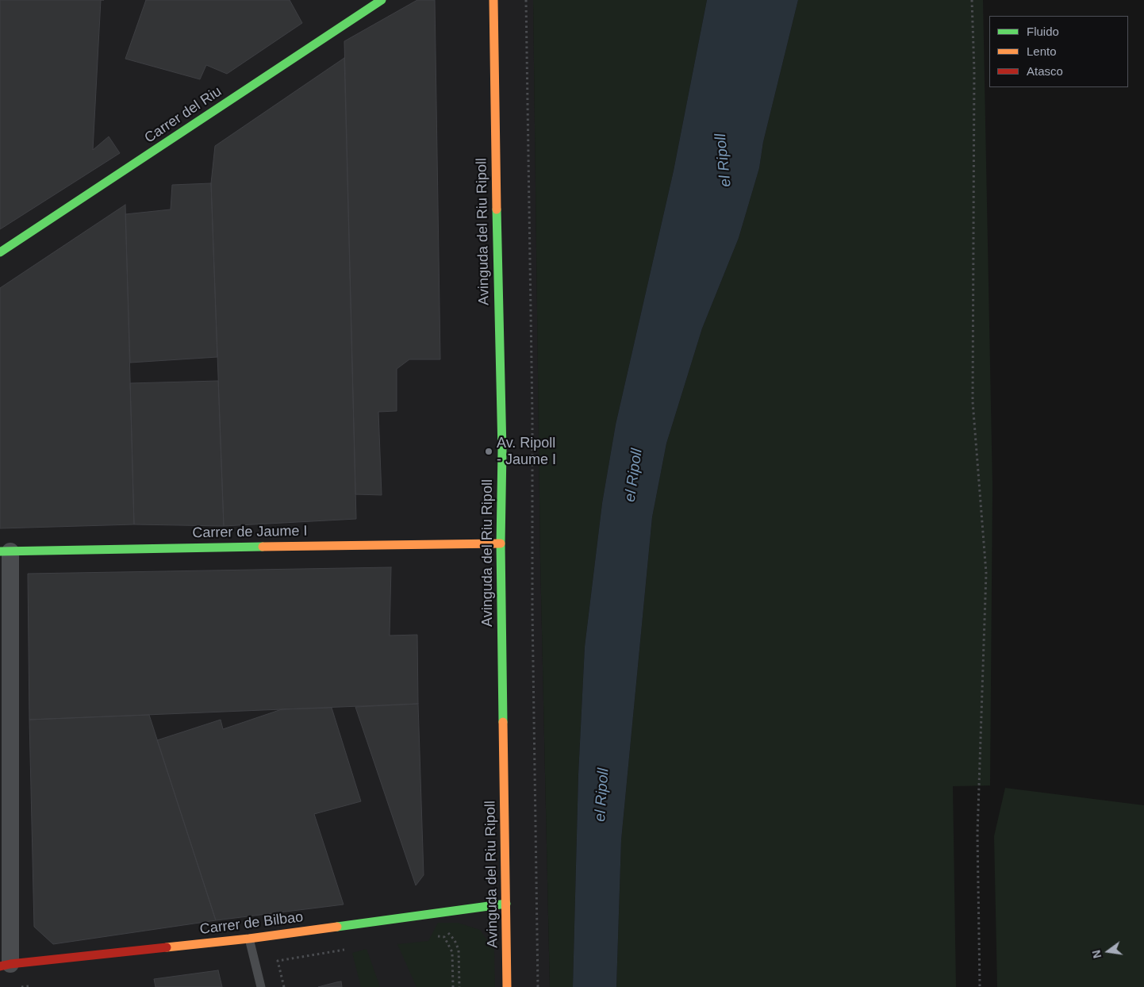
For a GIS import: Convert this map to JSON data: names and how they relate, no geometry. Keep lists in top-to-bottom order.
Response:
{
  "streets": {
    "street": [
      "Carrer del Riu",
      "Avinguda del Riu Ripoll",
      "Carrer de Jaume I",
      "Carrer de Bilbao"
    ]
  },
  "crossings": [
    ["Avinguda del Riu Ripoll", "Carrer de Jaume I"],
    ["Avinguda del Riu Ripoll", "Carrer de Bilbao"]
  ],
  "water": ["el Ripoll"],
  "places": ["Av. Ripoll - Jaume I"],
  "legend": ["Fluido", "Lento", "Atasco"],
  "north": "left"
}
